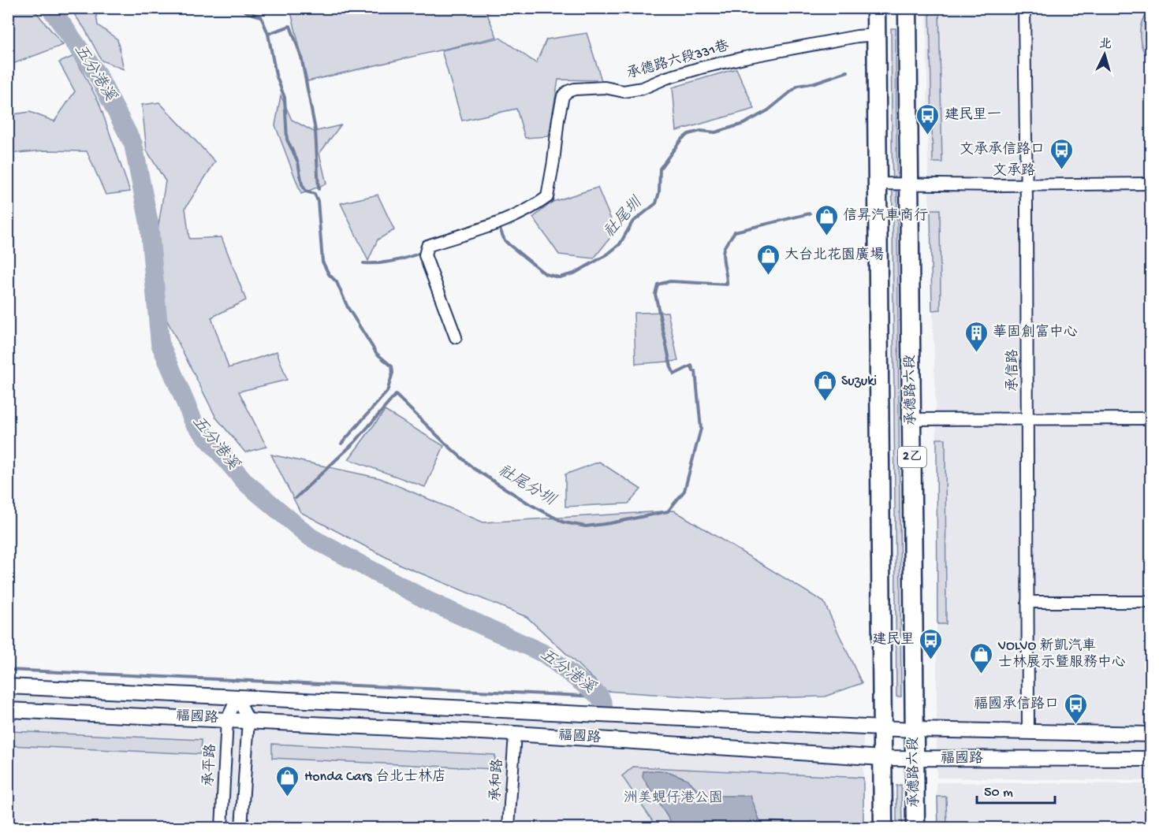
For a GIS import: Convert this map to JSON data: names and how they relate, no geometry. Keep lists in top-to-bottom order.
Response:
{
  "streets": {
    "main road": ["承德路六段", "2乙"],
    "street": [
      "承德路六段331巷",
      "文承路",
      "承信路",
      "福國路",
      "承平路",
      "承和路"
    ]
  },
  "crossings": [
    ["承德路六段331巷", "2乙"],
    ["文承路", "承信路"],
    ["文承路", "承德路六段"],
    ["文承路", "2乙"],
    ["承信路", "福國路"],
    ["承德路六段", "福國路"],
    ["2乙", "福國路"],
    ["福國路", "承平路"],
    ["福國路", "承和路"]
  ],
  "water": ["五分港溪", "社尾圳", "社尾分圳"],
  "parks": ["洲美蜆仔港公園"],
  "places": {
    "bus stop": [
      "建民里一",
      "文承承信路口",
      "建民里",
      "福國承信路口"
    ],
    "shop": [
      "信昇汽車商行",
      "大台北花園廣場",
      "Suzuki",
      "VOLVO 新凱汽車 士林展示暨服務中心",
      "Honda Cars 台北士林店"
    ],
    "building": ["華固創富中心"]
  },
  "scale_bar": "50 m",
  "north": "top"
}
